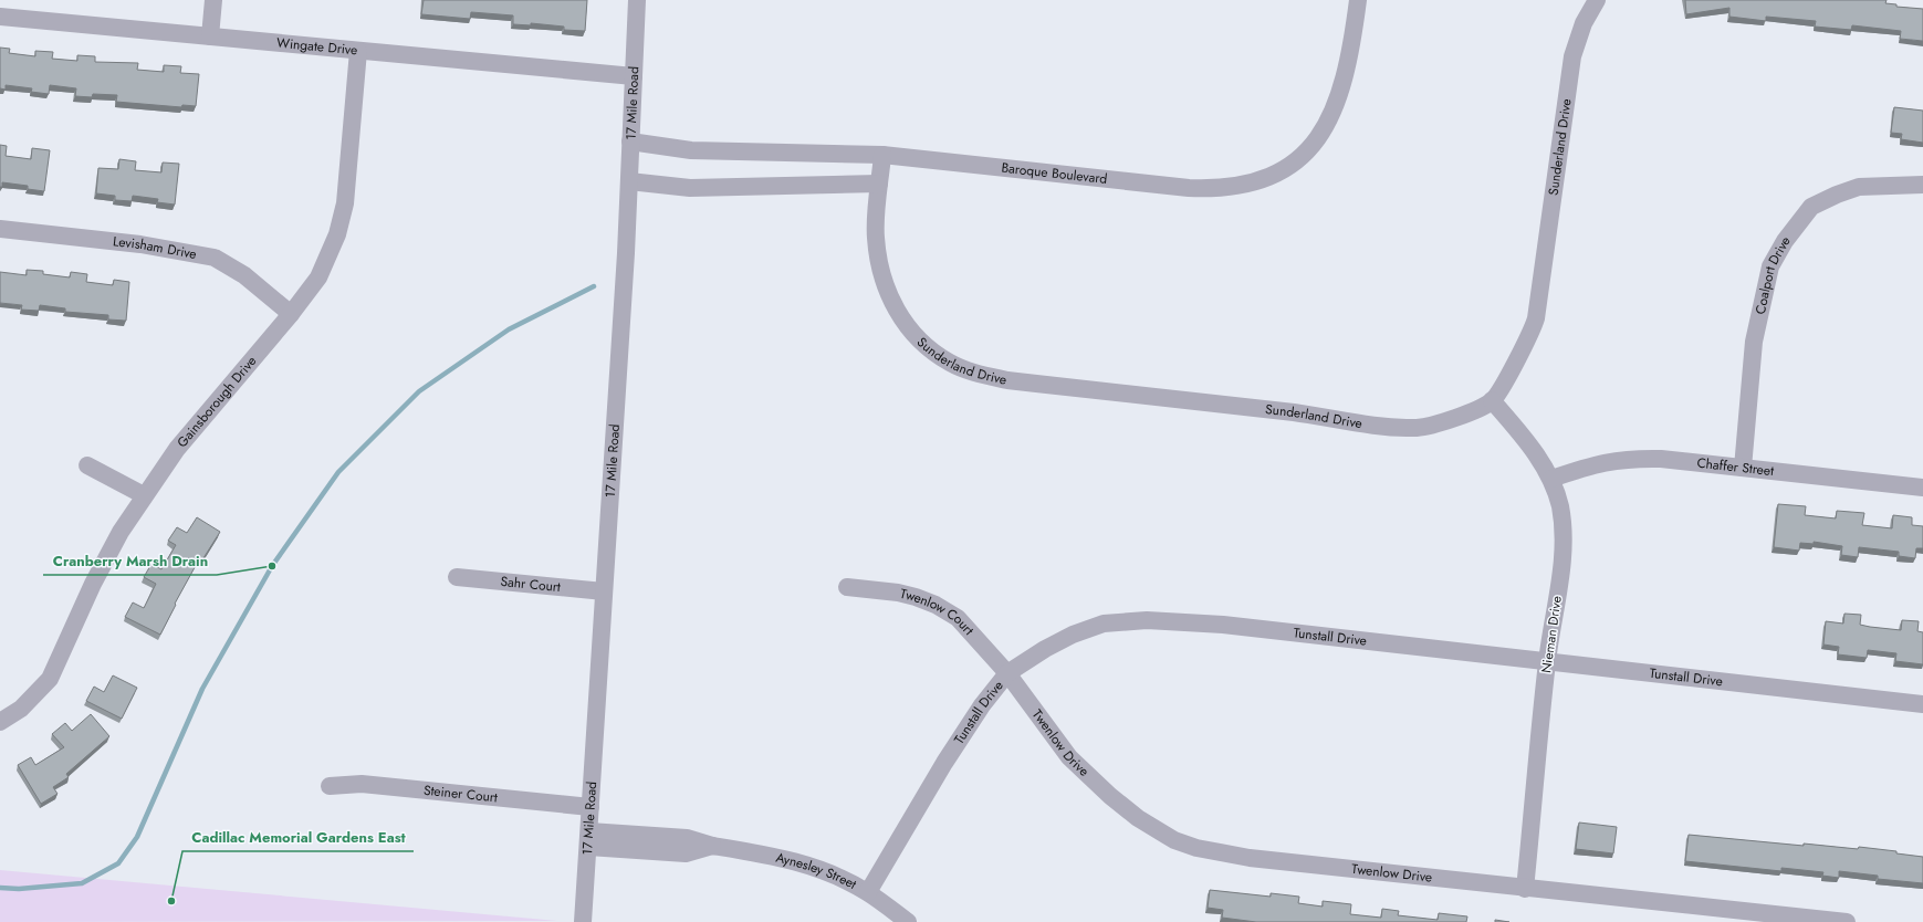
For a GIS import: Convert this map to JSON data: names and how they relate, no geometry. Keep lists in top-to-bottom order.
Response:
{
  "streets": {
    "street": [
      "Wingate Drive",
      "17 Mile Road",
      "Sunderland Drive",
      "Baroque Boulevard",
      "Levisham Drive",
      "Coalport Drive",
      "Gainsborough Drive",
      "Chaffer Street",
      "Sahr Court",
      "Twenlow Court",
      "Nieman Drive",
      "Tunstall Drive",
      "Twenlow Drive",
      "Steiner Court",
      "Aynesley Street"
    ]
  },
  "crossings": [
    ["Wingate Drive", "17 Mile Road"],
    ["Wingate Drive", "Gainsborough Drive"],
    ["17 Mile Road", "Baroque Boulevard"],
    ["17 Mile Road", "Sahr Court"],
    ["17 Mile Road", "Steiner Court"],
    ["17 Mile Road", "Aynesley Street"],
    ["Sunderland Drive", "Baroque Boulevard"],
    ["Sunderland Drive", "Nieman Drive"],
    ["Levisham Drive", "Gainsborough Drive"],
    ["Coalport Drive", "Chaffer Street"],
    ["Chaffer Street", "Nieman Drive"],
    ["Twenlow Court", "Tunstall Drive"],
    ["Twenlow Court", "Twenlow Drive"],
    ["Nieman Drive", "Tunstall Drive"],
    ["Nieman Drive", "Twenlow Drive"],
    ["Tunstall Drive", "Twenlow Drive"],
    ["Tunstall Drive", "Aynesley Street"]
  ],
  "places": ["Cranberry Marsh Drain", "Cadillac Memorial Gardens East"]
}
